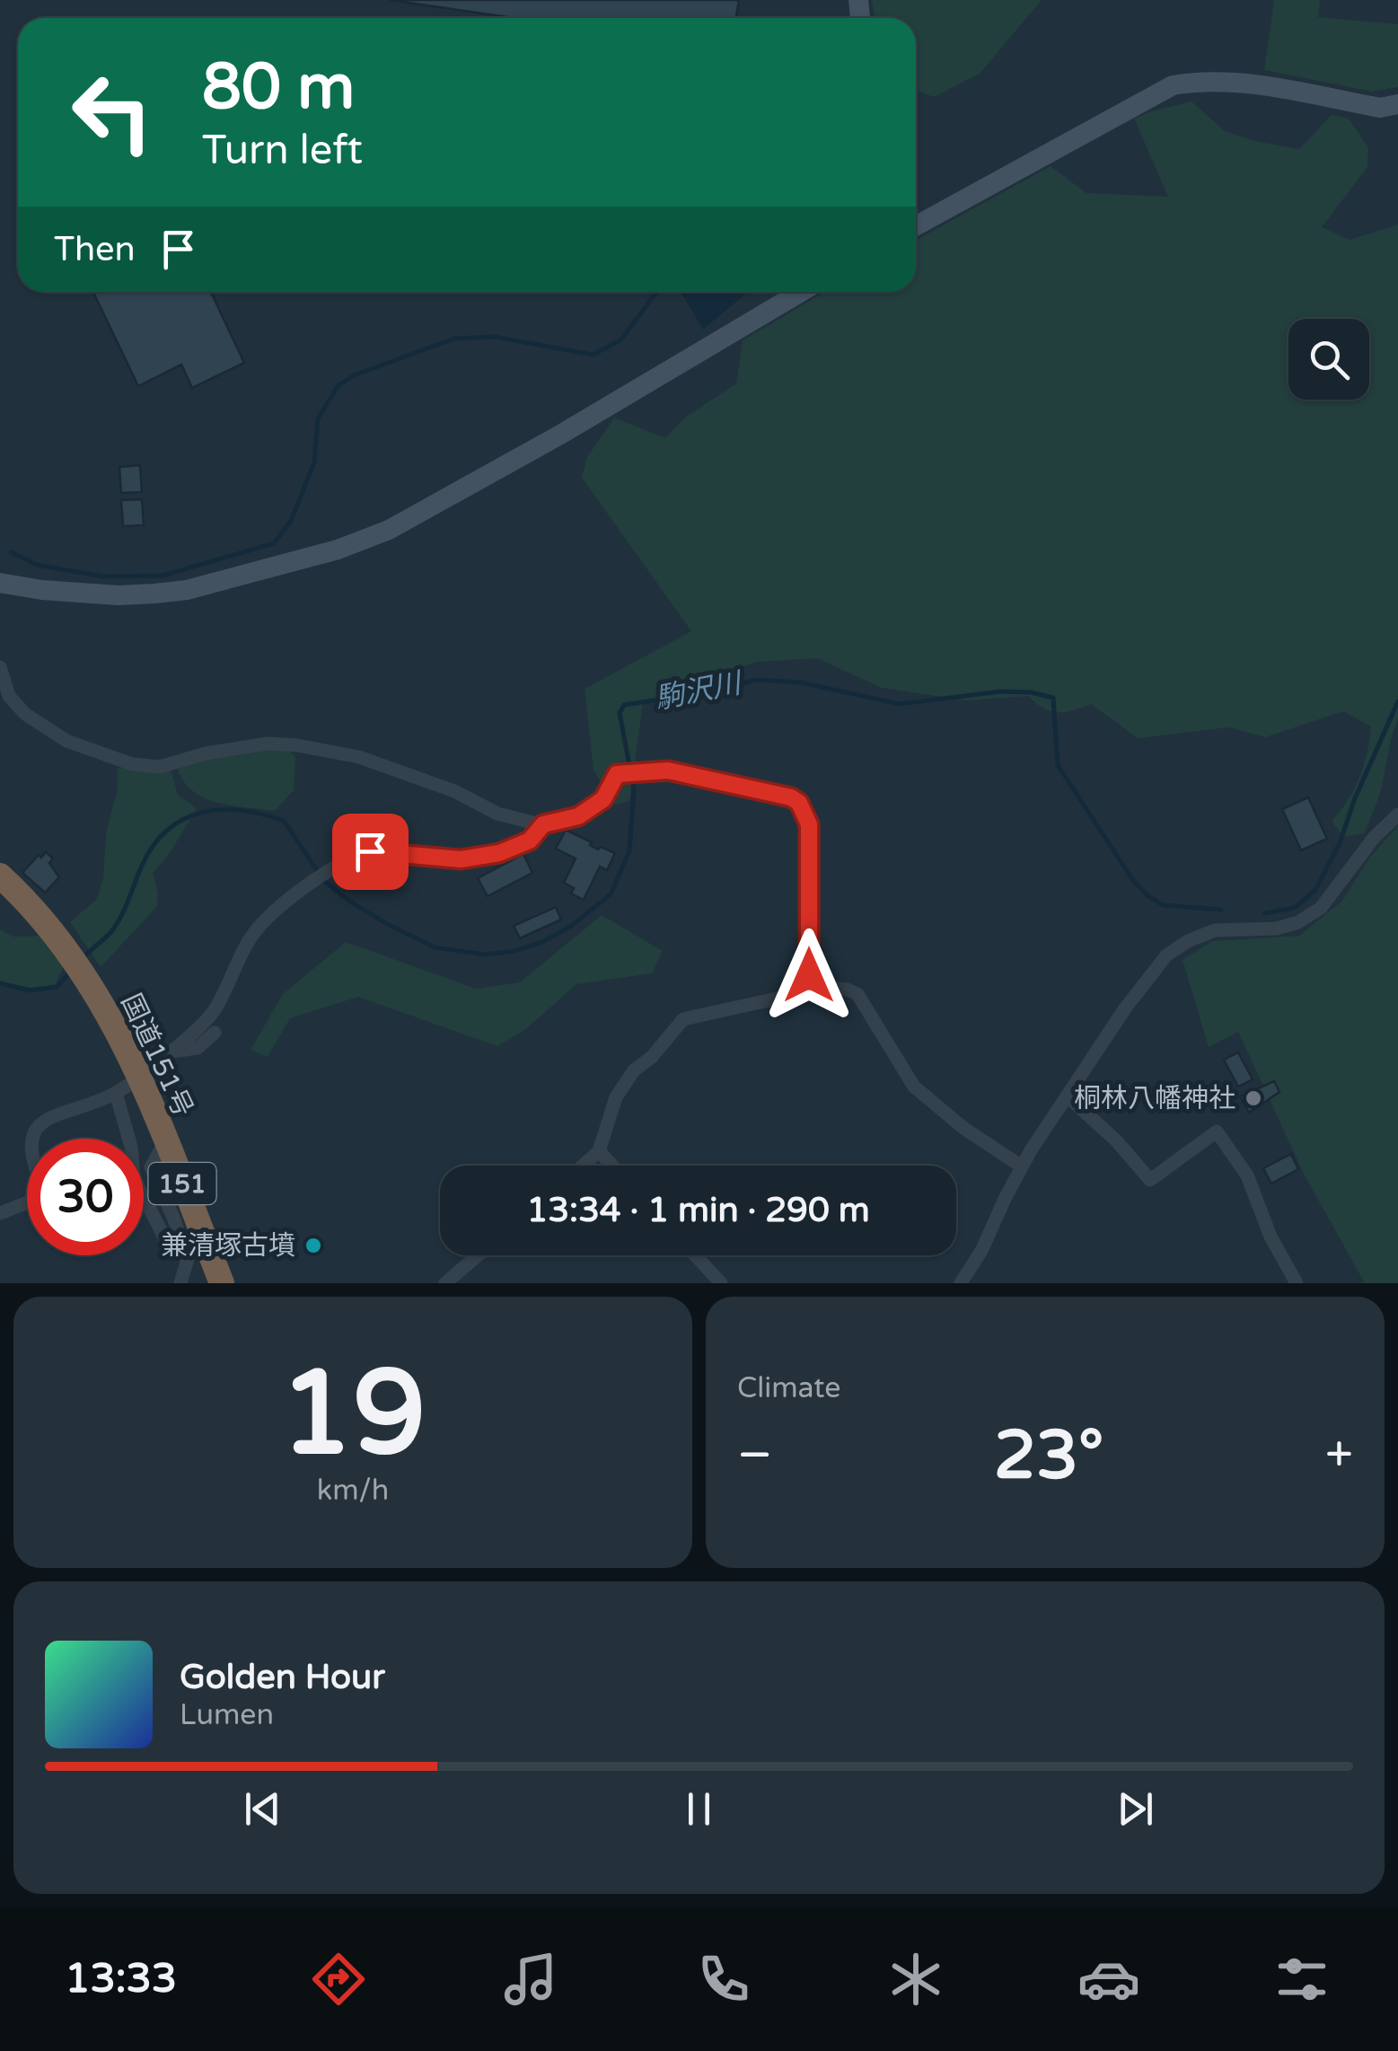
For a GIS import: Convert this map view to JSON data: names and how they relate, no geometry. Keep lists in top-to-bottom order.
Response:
{
  "streets": {
    "highway": ["国道151号", "151"]
  },
  "water": ["駒沢川"],
  "places": ["桐林八幡神社", "兼清塚古墳"],
  "page": {
    "turn": ["80 m", "Turn left"],
    "then": "Then",
    "limit": "30",
    "trip": "13:34 · 1 min · 290 m",
    "tile": [
      ["19", "km/h"],
      "Climate"
    ],
    "heat": ["−", "23°", "+"],
    "song": ["Golden Hour", "Lumen"],
    "tabs": "13:33"
  }
}
